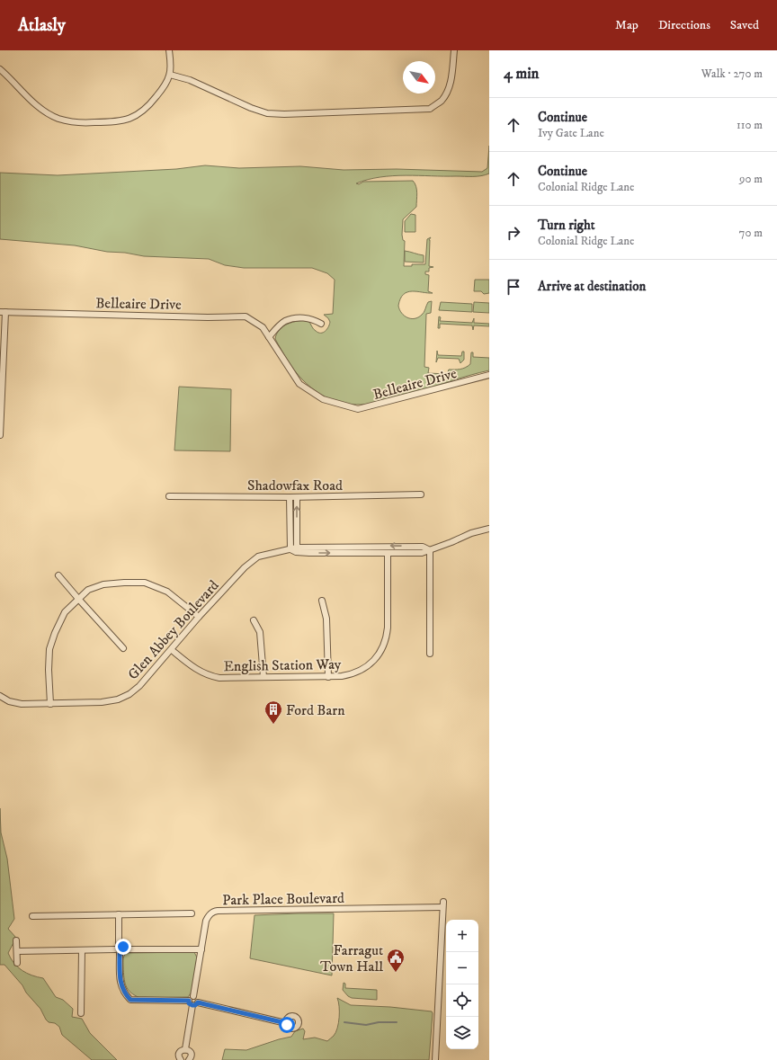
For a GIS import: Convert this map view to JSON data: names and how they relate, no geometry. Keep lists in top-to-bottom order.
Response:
{
  "streets": {
    "street": [
      "Belleaire Drive",
      "Shadowfax Road",
      "Glen Abbey Boulevard",
      "English Station Way",
      "Park Place Boulevard"
    ]
  },
  "crossings": [
    ["Glen Abbey Boulevard", "English Station Way"]
  ],
  "places": {
    "building": ["Ford Barn"],
    "public building": ["Farragut Town Hall"]
  },
  "north": "bottom right",
  "page": {
    "header": "Atlasly",
    "nav": ["Map", "Directions", "Saved"],
    "heading": ["4 min", "Walk · 270 m"],
    "list": [
      ["Continue", "Ivy Gate Lane", "110 m"],
      ["Continue", "Colonial Ridge Lane", "90 m"],
      ["Turn right", "Colonial Ridge Lane", "70 m"],
      "Arrive at destination"
    ],
    "map_buttons": ["+", "−"]
  }
}
